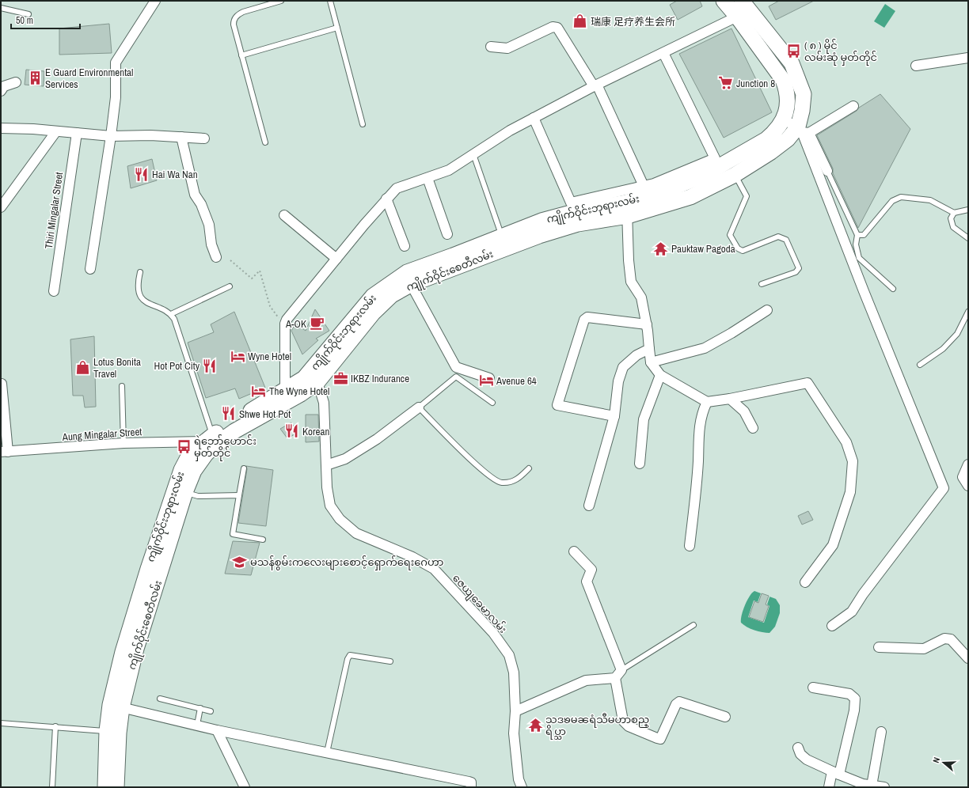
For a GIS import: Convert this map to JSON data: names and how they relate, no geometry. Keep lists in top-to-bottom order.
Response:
{
  "streets": {
    "main road": ["ကျိုက်ဝိုင်းဘုရားလမ်း", "ကျိုက်ဝိုင်းစေတီလမ်း"],
    "street": ["Thiri Mingalar Street", "Aung Mingalar Street", "ဇေယျခေမာလမ်း"]
  },
  "crossings": [
    ["ကျိုက်ဝိုင်းဘုရားလမ်း", "ကျိုက်ဝိုင်းစေတီလမ်း"],
    ["ကျိုက်ဝိုင်းဘုရားလမ်း", "Aung Mingalar Street"],
    ["ကျိုက်ဝိုင်းဘုရားလမ်း", "ဇေယျခေမာလမ်း"],
    ["ကျိုက်ဝိုင်းစေတီလမ်း", "Aung Mingalar Street"],
    ["ကျိုက်ဝိုင်းစေတီလမ်း", "ဇေယျခေမာလမ်း"]
  ],
  "places": {
    "shop": ["瑞康 足疗养生会所", "Lotus Bonita Travel"],
    "bus stop": ["( ၈ ) မိုင် လမ်းဆုံ မှတ်တိုင်", "ရဲဘော်ဟောင်း မှတ်တိုင်"],
    "building": ["E Guard Environmental Services"],
    "supermarket": ["Junction 8"],
    "restaurant": [
      "Hai Wa Nan",
      "Hot Pot City",
      "Shwe Hot Pot",
      "Korean"
    ],
    "temple": ["Pauktaw Pagoda", "သဒၶမၼရံသီမဟာစည္ ရိပ္သာ"],
    "cafe": ["A-OK"],
    "hotel": ["Wyne Hotel", "Avenue 64", "The Wyne Hotel"],
    "office": ["IKBZ Indurance"],
    "school or university": ["မသန်စွမ်းကလေးများစောင့်ရှောက်ရေးဂေဟာ"]
  },
  "scale_bar": "50 m",
  "north": "left"
}
